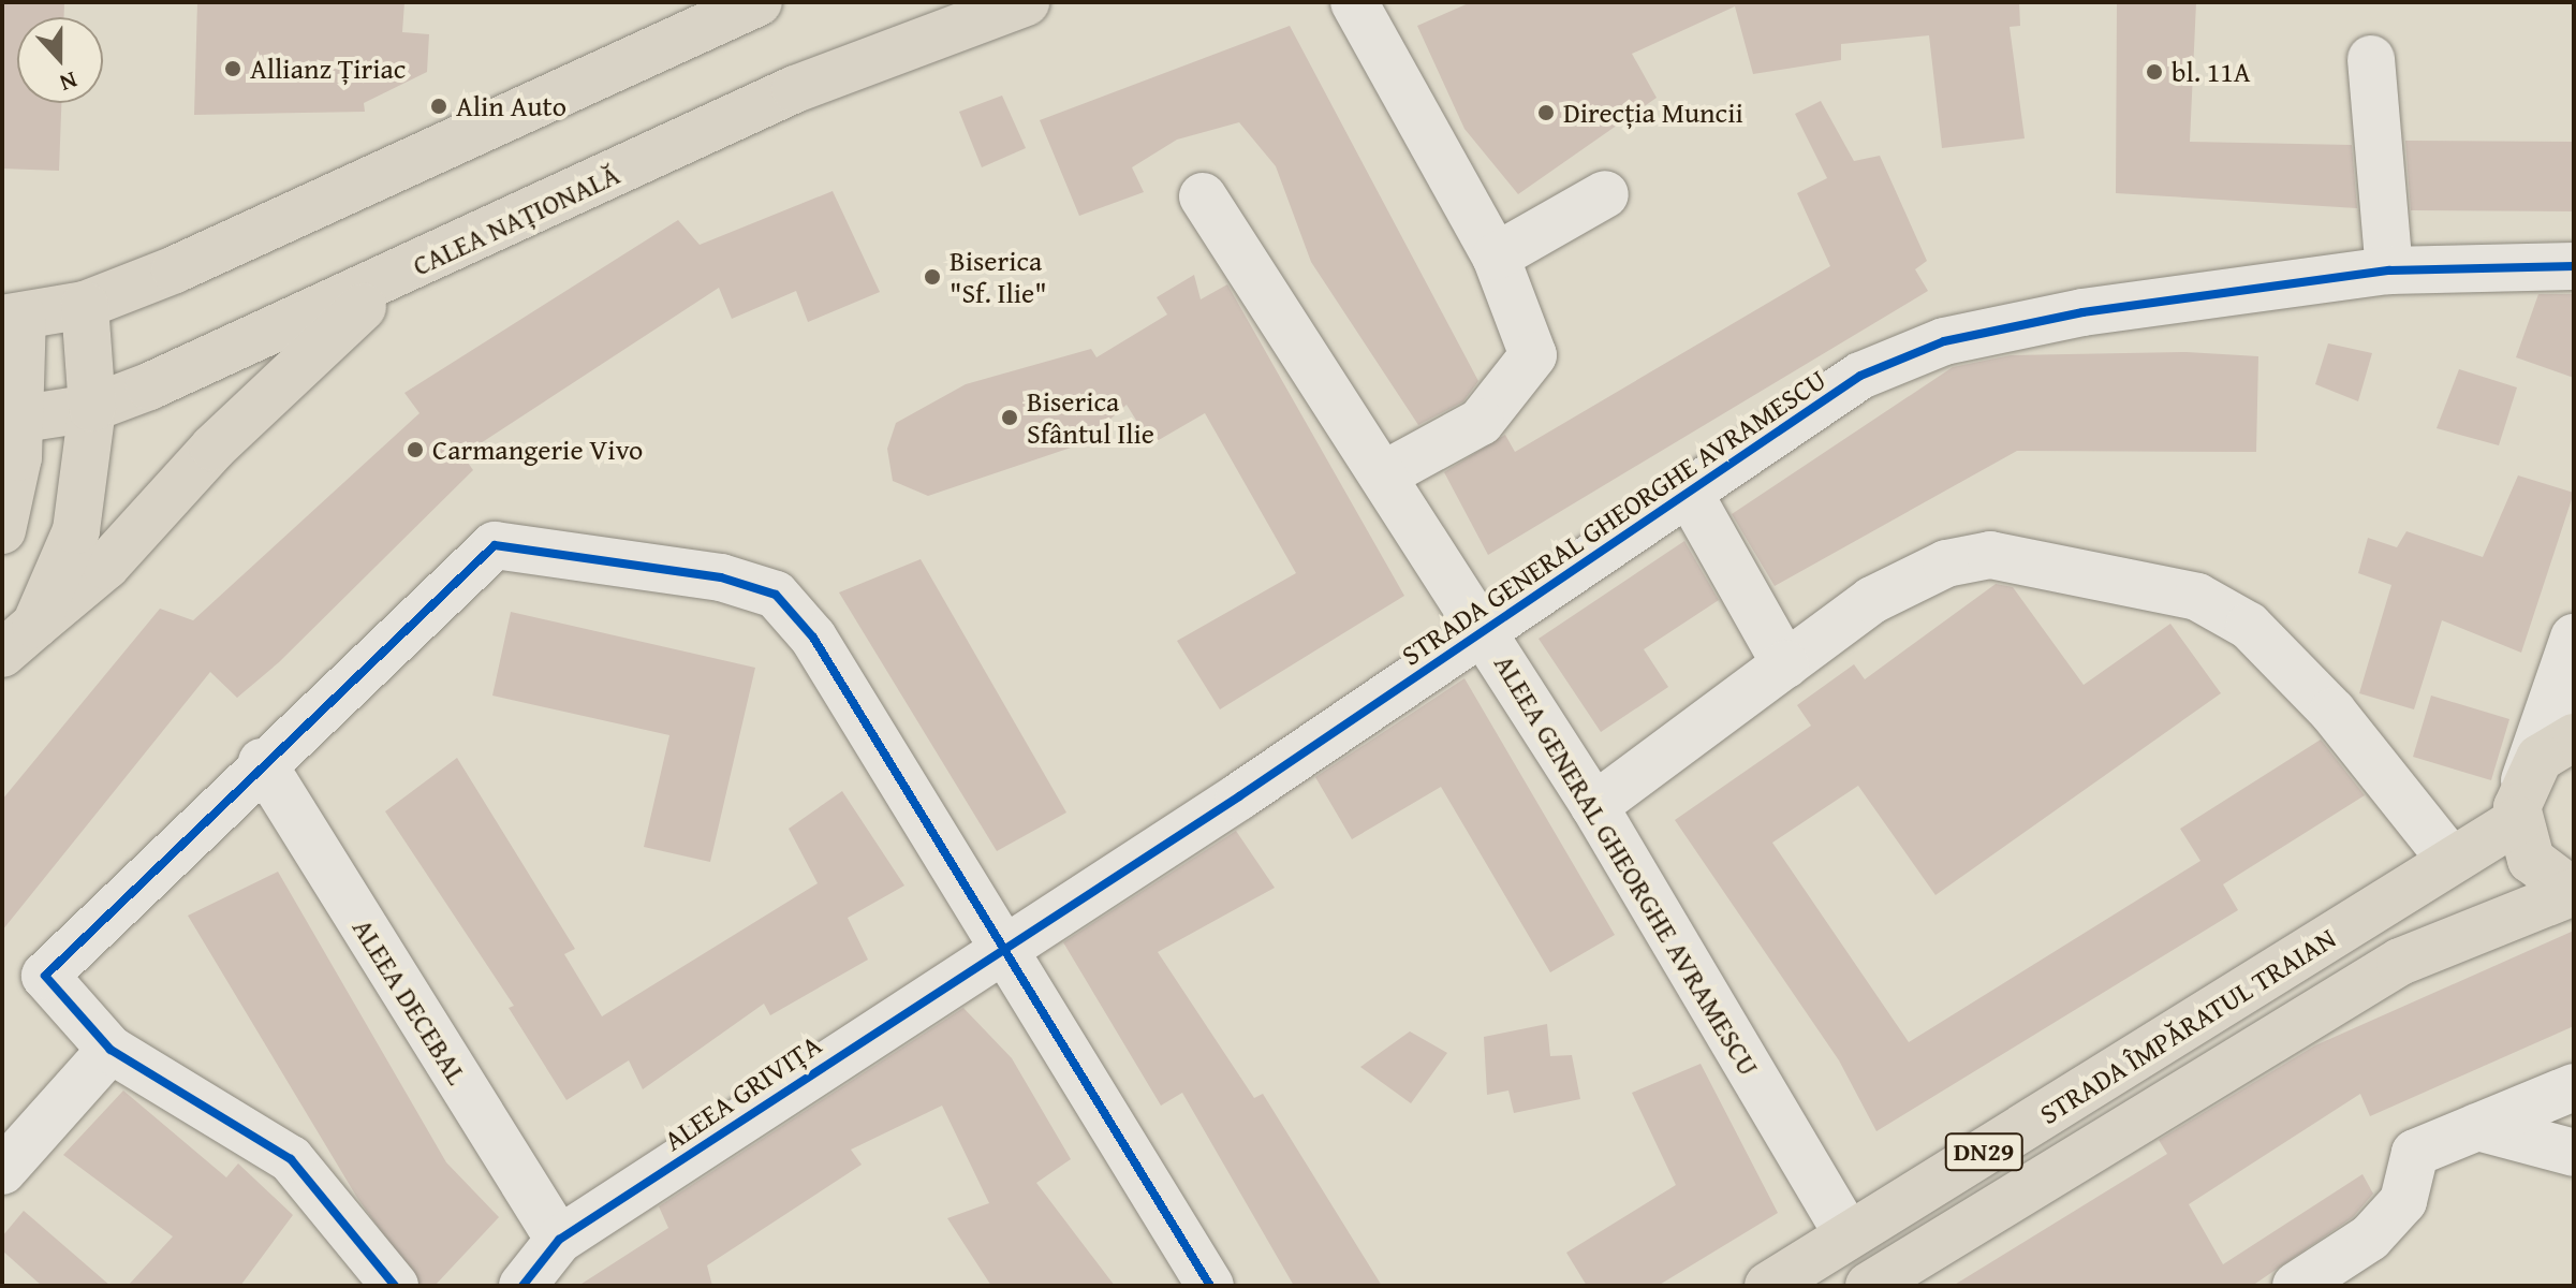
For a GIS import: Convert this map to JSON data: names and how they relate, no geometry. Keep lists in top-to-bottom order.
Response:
{
  "streets": {
    "main road": ["CALEA NAȚIONALĂ", "STRADA ÎMPĂRATUL TRAIAN", "DN29"],
    "street": [
      "STRADA GENERAL GHEORGHE AVRAMESCU",
      "ALEEA GENERAL GHEORGHE AVRAMESCU",
      "ALEEA DECEBAL",
      "ALEEA GRIVIȚA"
    ]
  },
  "crossings": [
    ["STRADA GENERAL GHEORGHE AVRAMESCU", "ALEEA GENERAL GHEORGHE AVRAMESCU"],
    ["STRADA GENERAL GHEORGHE AVRAMESCU", "ALEEA GRIVIȚA"],
    ["ALEEA GENERAL GHEORGHE AVRAMESCU", "STRADA ÎMPĂRATUL TRAIAN"],
    ["ALEEA DECEBAL", "ALEEA GRIVIȚA"],
    ["STRADA ÎMPĂRATUL TRAIAN", "DN29"]
  ],
  "places": [
    "Allianz Țiriac",
    "bl. 11A",
    "Alin Auto",
    "Direcția Muncii",
    "Biserica \"Sf. Ilie\"",
    "Biserica Sfântul Ilie",
    "Carmangerie Vivo"
  ],
  "north": "bottom"
}
